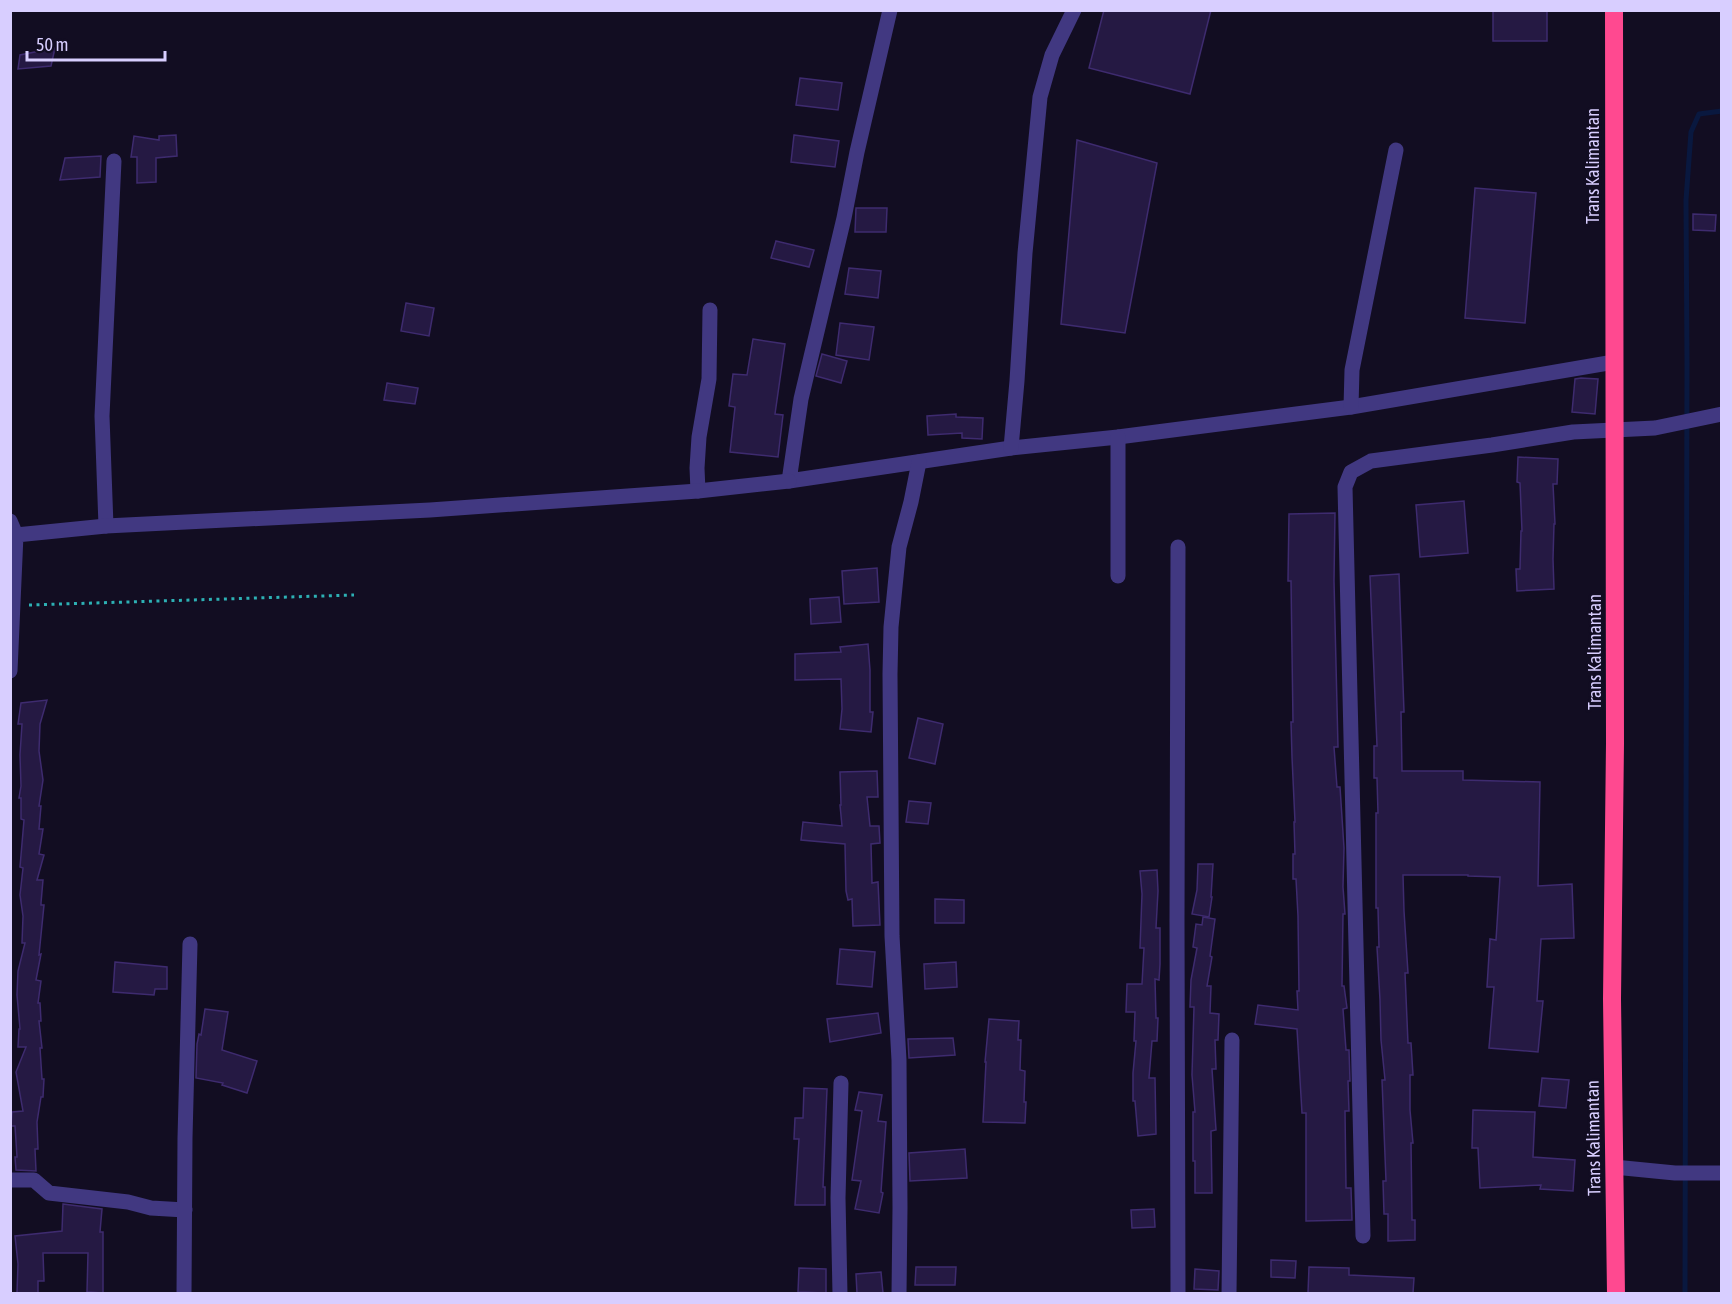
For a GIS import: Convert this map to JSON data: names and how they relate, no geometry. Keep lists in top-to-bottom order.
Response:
{
  "streets": {
    "highway": ["Trans Kalimantan"]
  },
  "scale_bar": "50 m"
}
